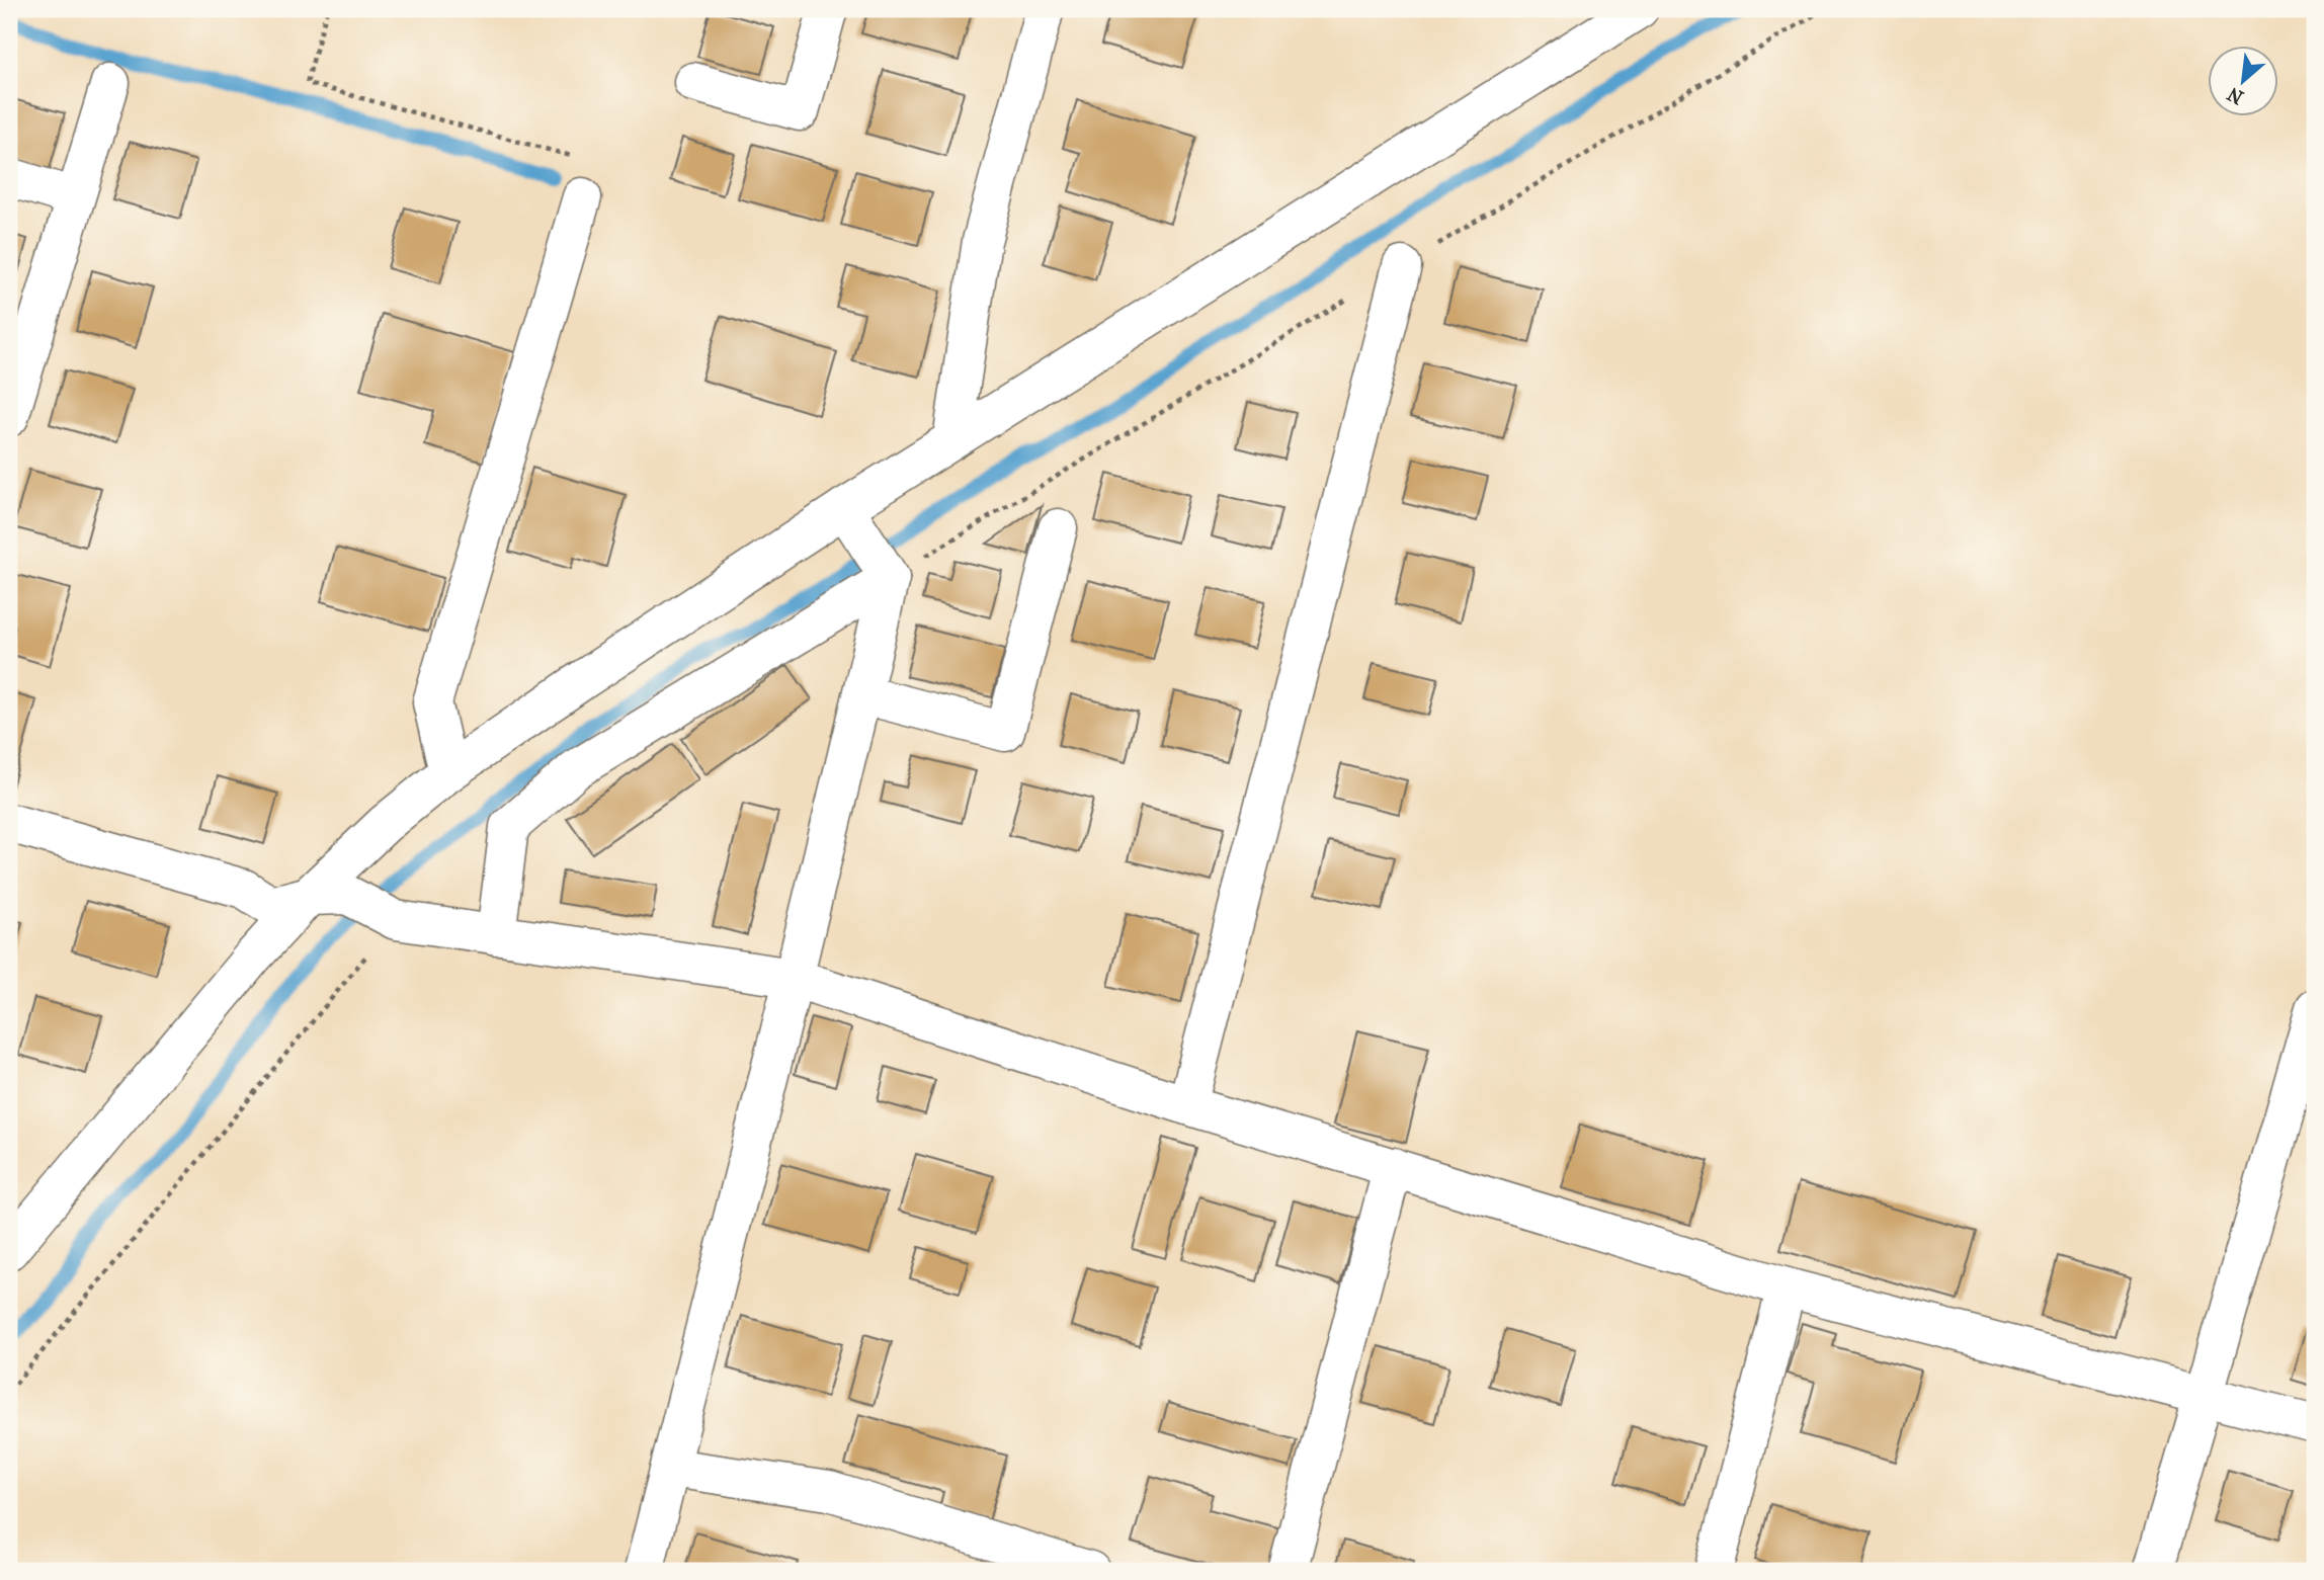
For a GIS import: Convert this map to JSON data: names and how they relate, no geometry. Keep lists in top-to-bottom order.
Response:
{
  "north": "bottom left"
}
